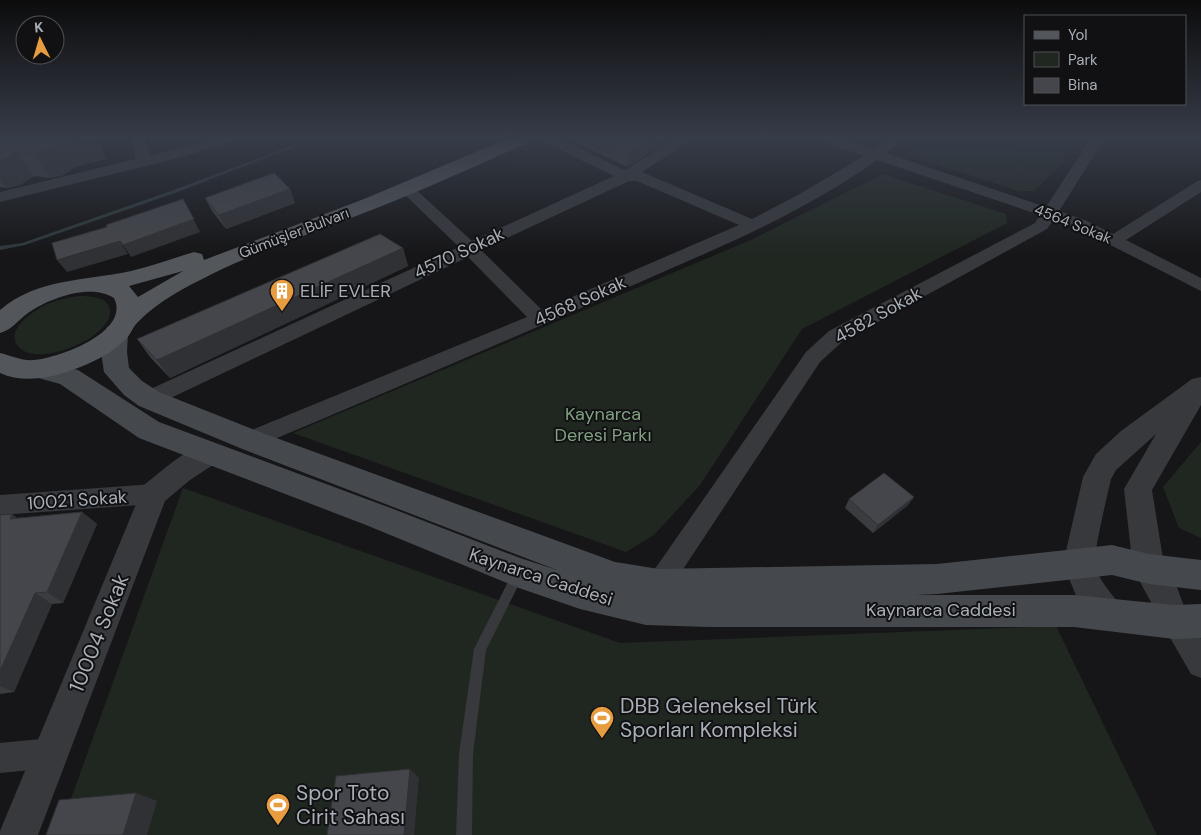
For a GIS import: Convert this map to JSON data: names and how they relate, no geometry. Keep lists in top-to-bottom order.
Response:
{
  "streets": {
    "main road": ["Gümüşler Bulvarı", "Kaynarca Caddesi"],
    "street": [
      "4564 Sokak",
      "4570 Sokak",
      "4568 Sokak",
      "4582 Sokak",
      "10021 Sokak",
      "10004 Sokak"
    ]
  },
  "crossings": [
    ["4564 Sokak", "4582 Sokak"],
    ["Gümüşler Bulvarı", "Kaynarca Caddesi"],
    ["4570 Sokak", "Kaynarca Caddesi"],
    ["4568 Sokak", "Kaynarca Caddesi"],
    ["4582 Sokak", "Kaynarca Caddesi"],
    ["10021 Sokak", "10004 Sokak"],
    ["Kaynarca Caddesi", "10004 Sokak"]
  ],
  "parks": ["Kaynarca Deresi Parkı"],
  "places": {
    "building": ["ELİF EVLER"],
    "sports": ["DBB Geleneksel Türk Sporları Kompleksi", "Spor Toto Cirit Sahası"]
  },
  "legend": ["Yol", "Park", "Bina"],
  "north": "top"
}
